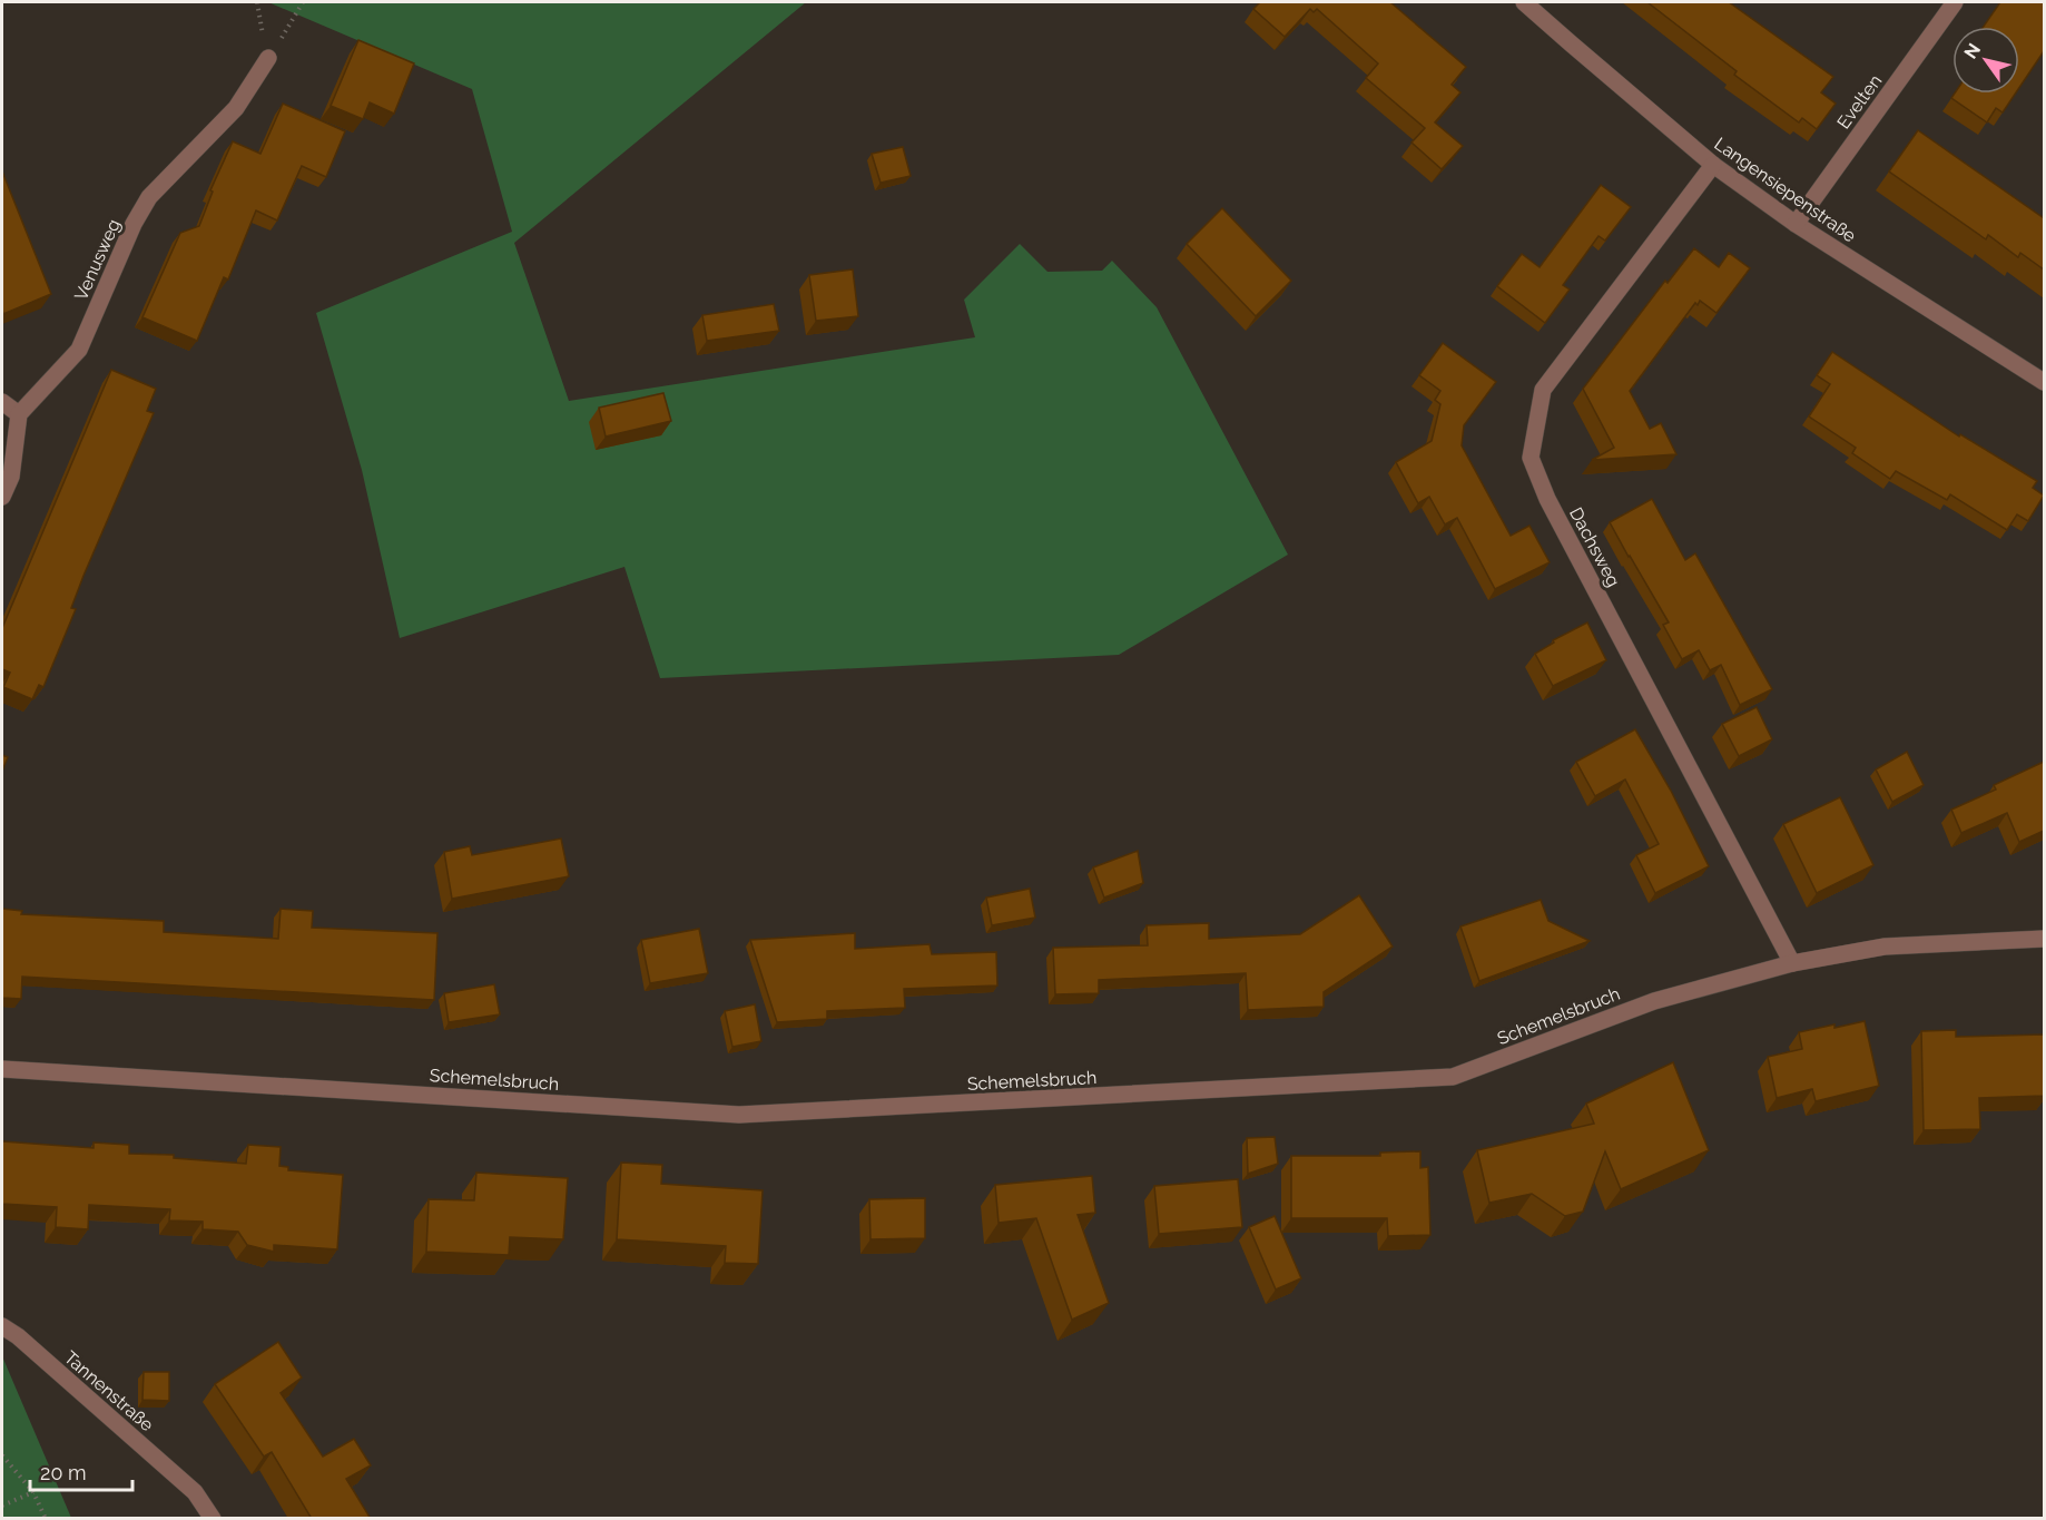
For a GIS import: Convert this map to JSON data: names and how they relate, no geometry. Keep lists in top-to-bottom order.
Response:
{
  "streets": {
    "street": [
      "Evelten",
      "Langensiepenstraße",
      "Venusweg",
      "Dachsweg",
      "Schemelsbruch",
      "Tannenstraße"
    ]
  },
  "crossings": [
    ["Evelten", "Langensiepenstraße"],
    ["Langensiepenstraße", "Dachsweg"],
    ["Dachsweg", "Schemelsbruch"]
  ],
  "scale_bar": "20 m",
  "north": "top left"
}
